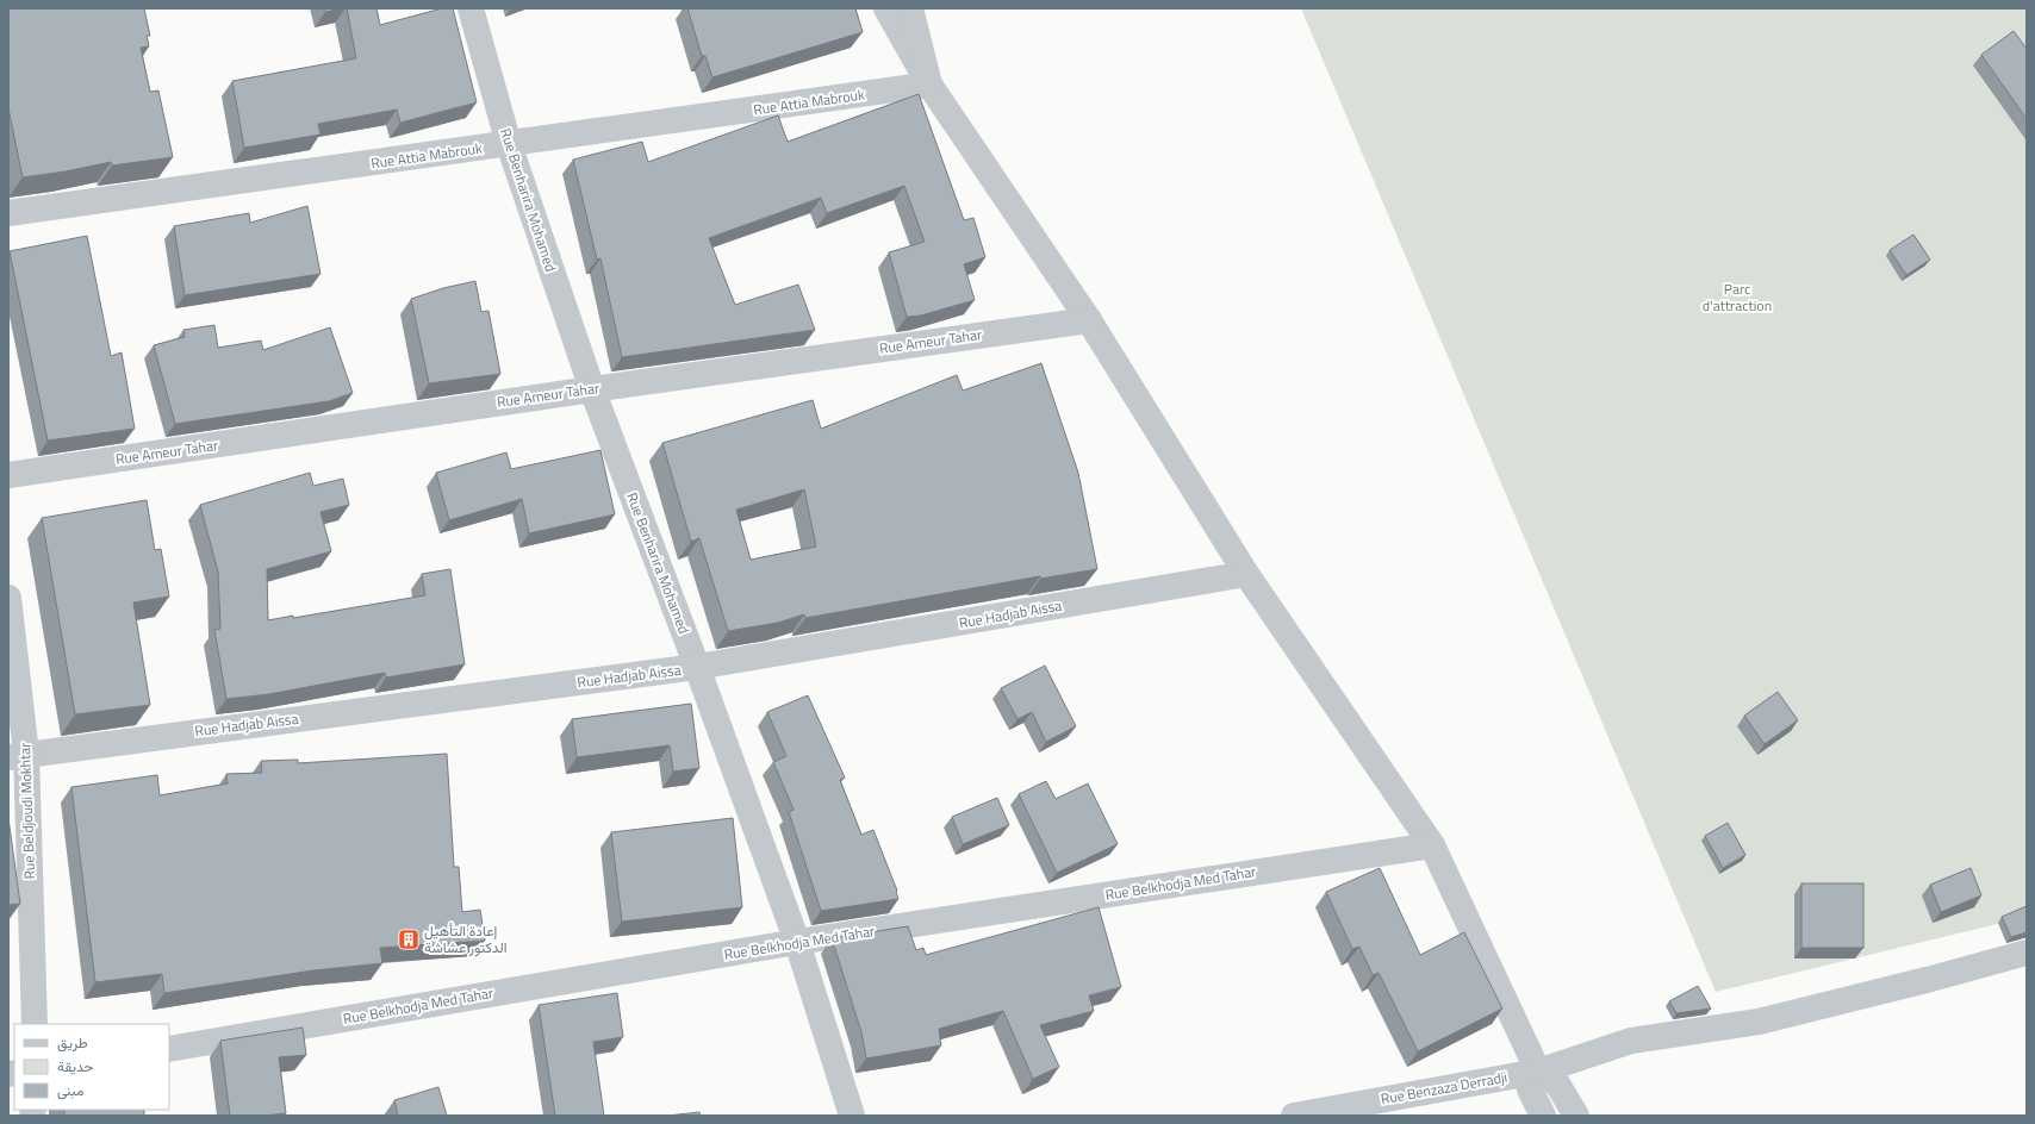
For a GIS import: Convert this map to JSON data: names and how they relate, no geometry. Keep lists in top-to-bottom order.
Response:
{
  "streets": {
    "street": [
      "Rue Attia Mabrouk",
      "Rue Benharira Mohamed",
      "Rue Ameur Tahar",
      "Rue Hadjab Aissa",
      "Rue Beldjoudi Mokhtar",
      "Rue Belkhodja Med Tahar",
      "Rue Benzaza Derradji"
    ]
  },
  "crossings": [
    ["Rue Attia Mabrouk", "Rue Benharira Mohamed"],
    ["Rue Benharira Mohamed", "Rue Ameur Tahar"],
    ["Rue Benharira Mohamed", "Rue Hadjab Aissa"],
    ["Rue Benharira Mohamed", "Rue Belkhodja Med Tahar"],
    ["Rue Hadjab Aissa", "Rue Beldjoudi Mokhtar"]
  ],
  "parks": ["Parc d'attraction"],
  "places": {
    "building": ["إعادة التأهيل الدكتور عشاشة"]
  },
  "legend": ["طريق", "حديقة", "مبنى"]
}
